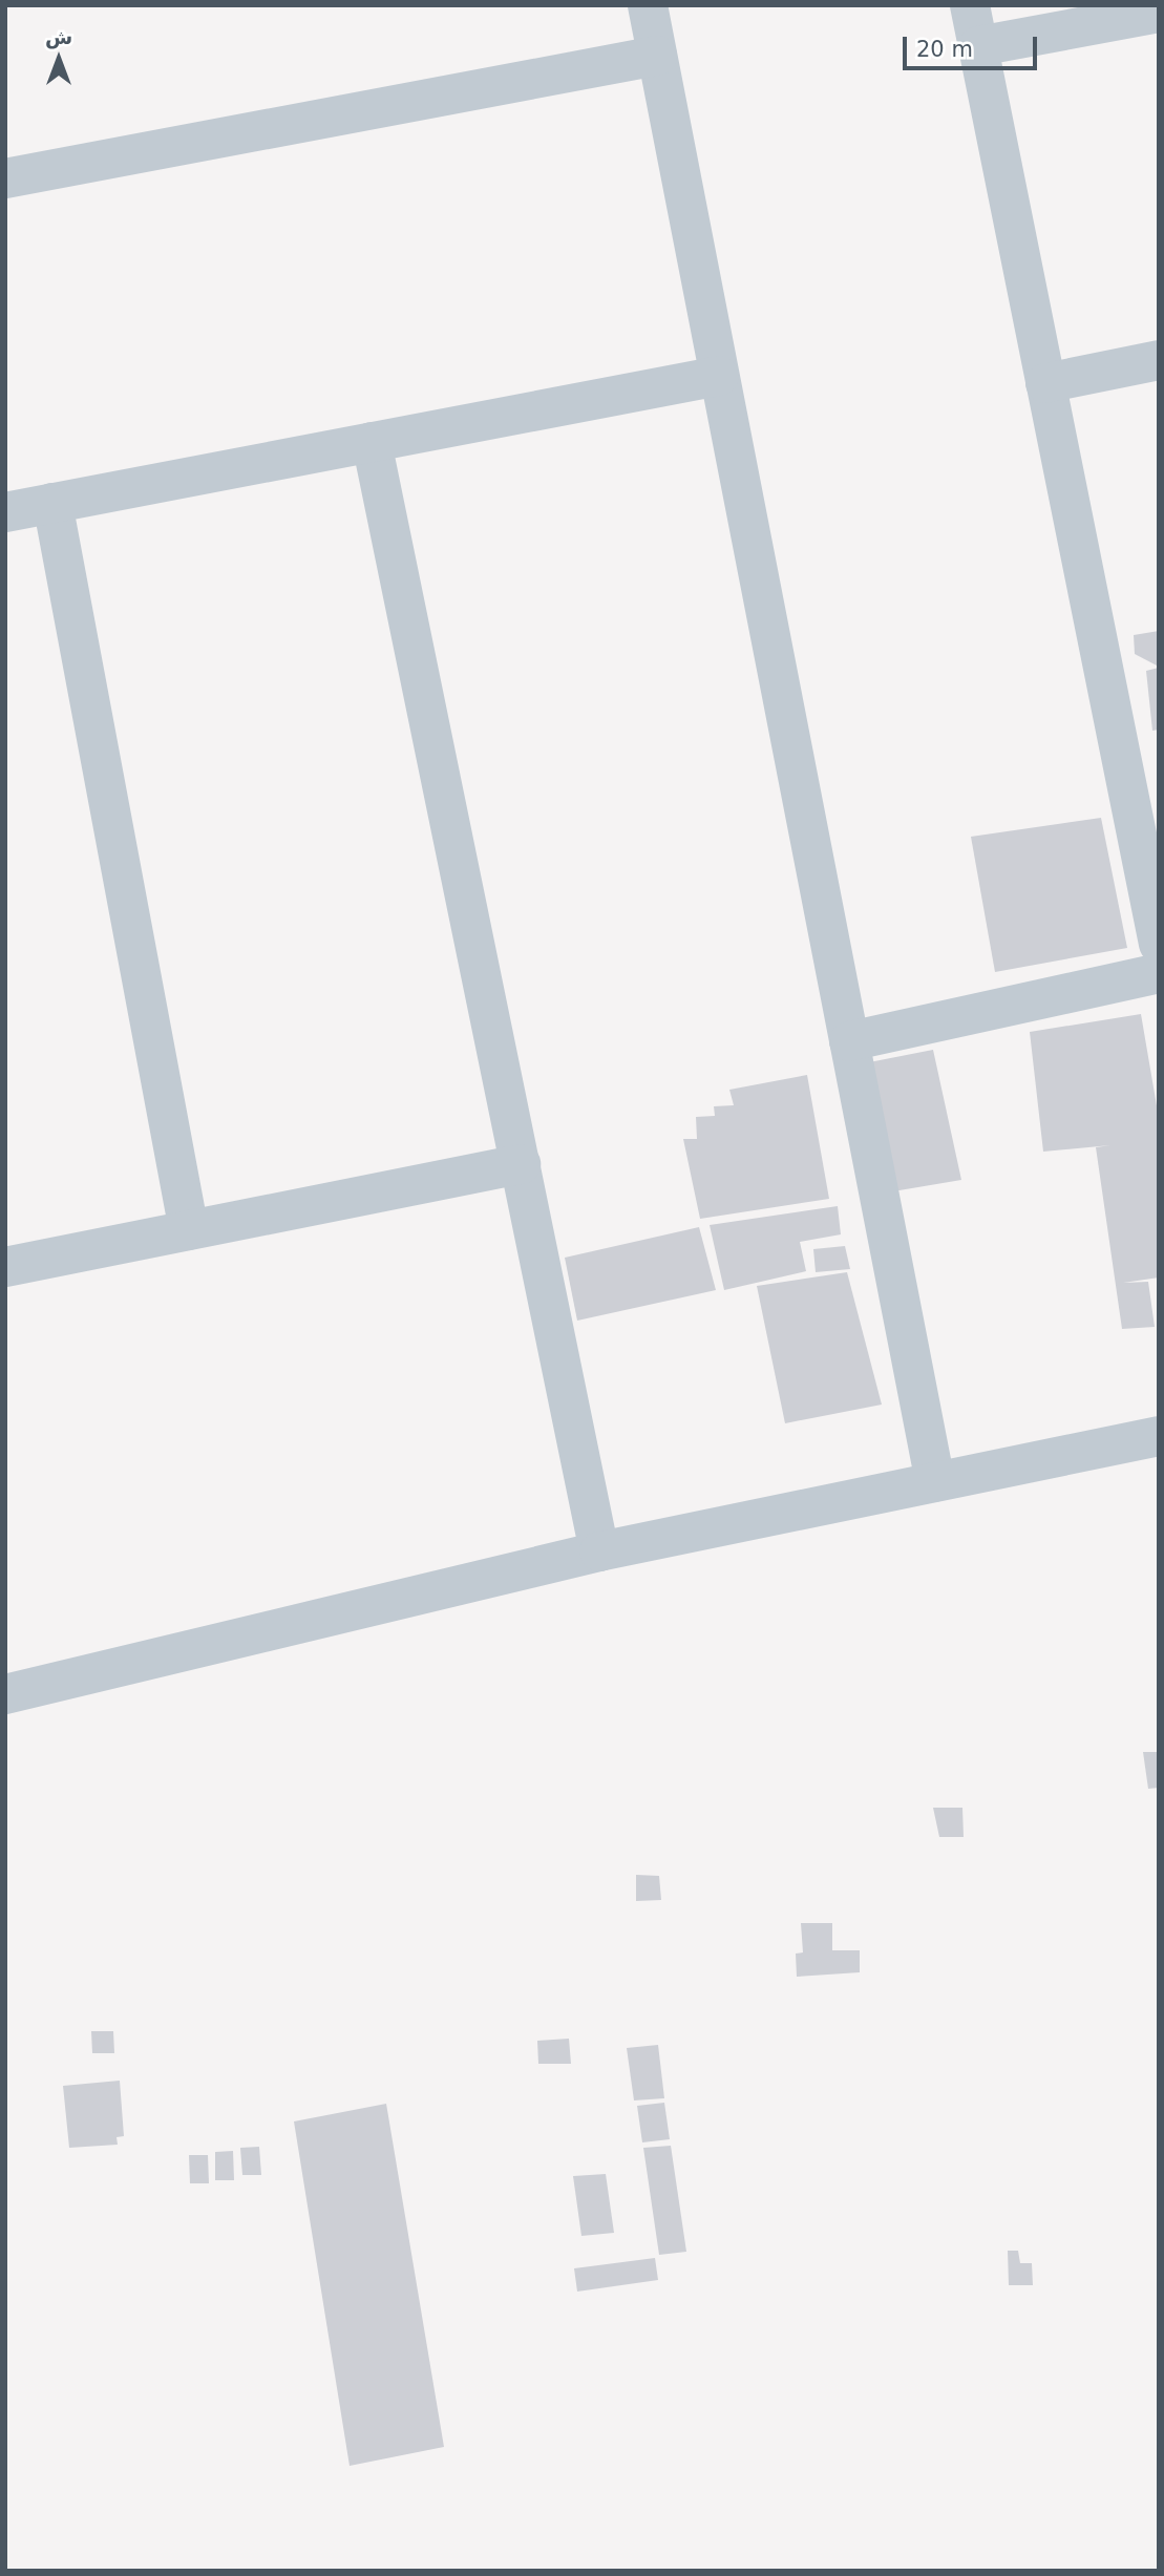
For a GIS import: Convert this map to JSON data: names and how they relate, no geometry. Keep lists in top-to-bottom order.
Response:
{
  "scale_bar": "20 m",
  "north": "top"
}
